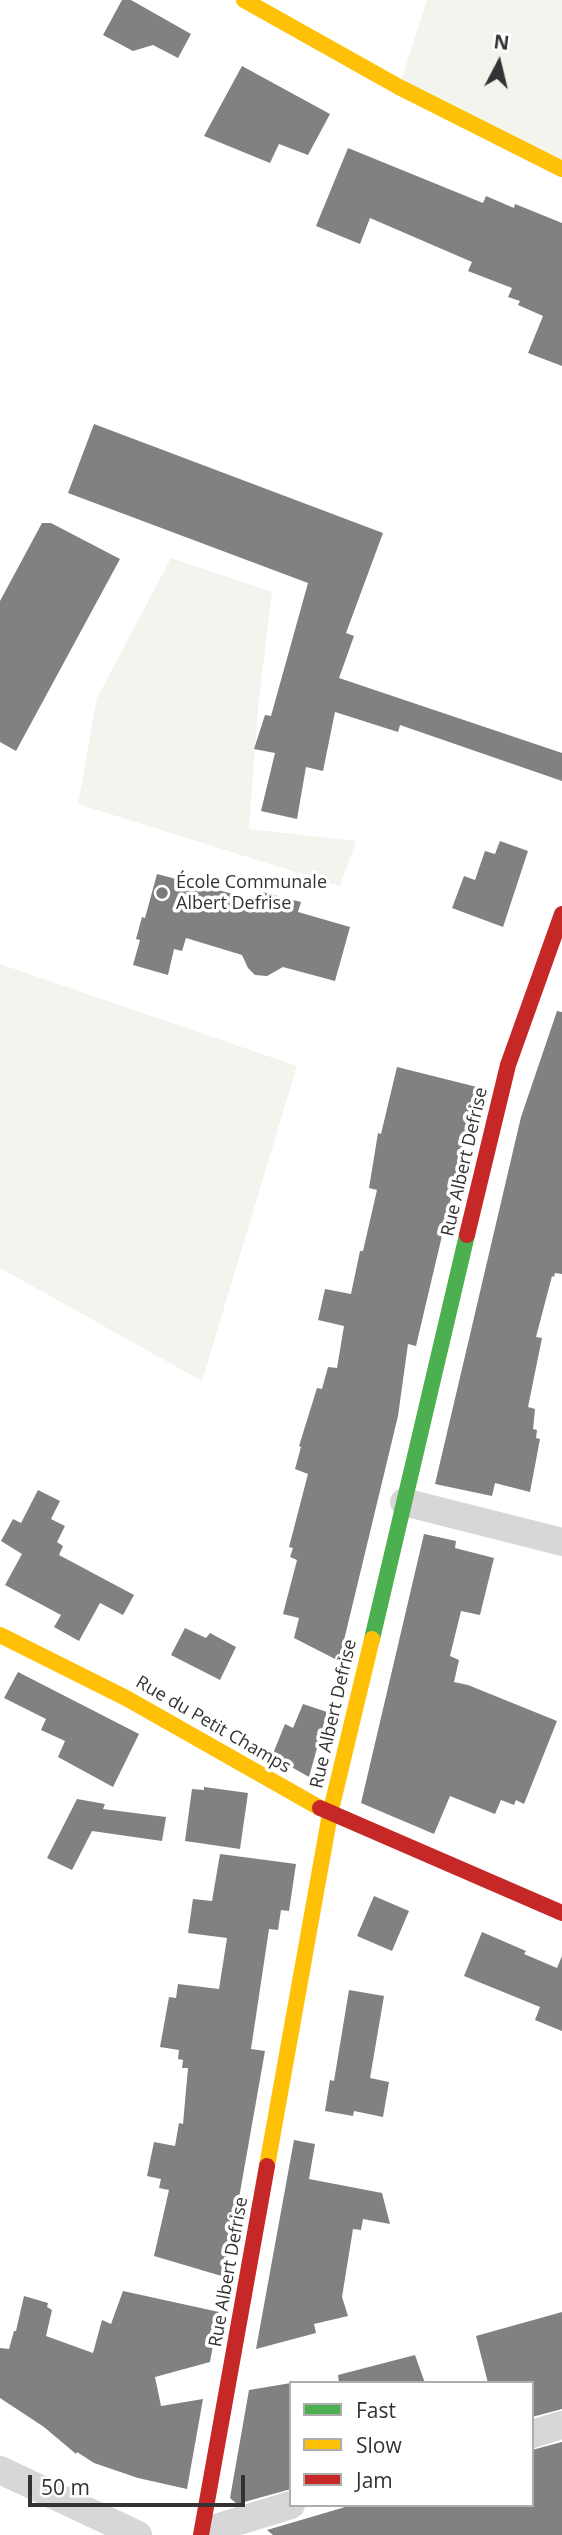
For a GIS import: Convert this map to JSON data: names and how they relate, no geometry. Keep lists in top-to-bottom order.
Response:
{
  "streets": {
    "street": ["Rue Albert Defrise", "Rue du Petit Champs"]
  },
  "crossings": [
    ["Rue Albert Defrise", "Rue du Petit Champs"]
  ],
  "places": ["École Communale Albert Defrise"],
  "legend": ["Fast", "Slow", "Jam"],
  "scale_bar": "50 m",
  "north": "top"
}
